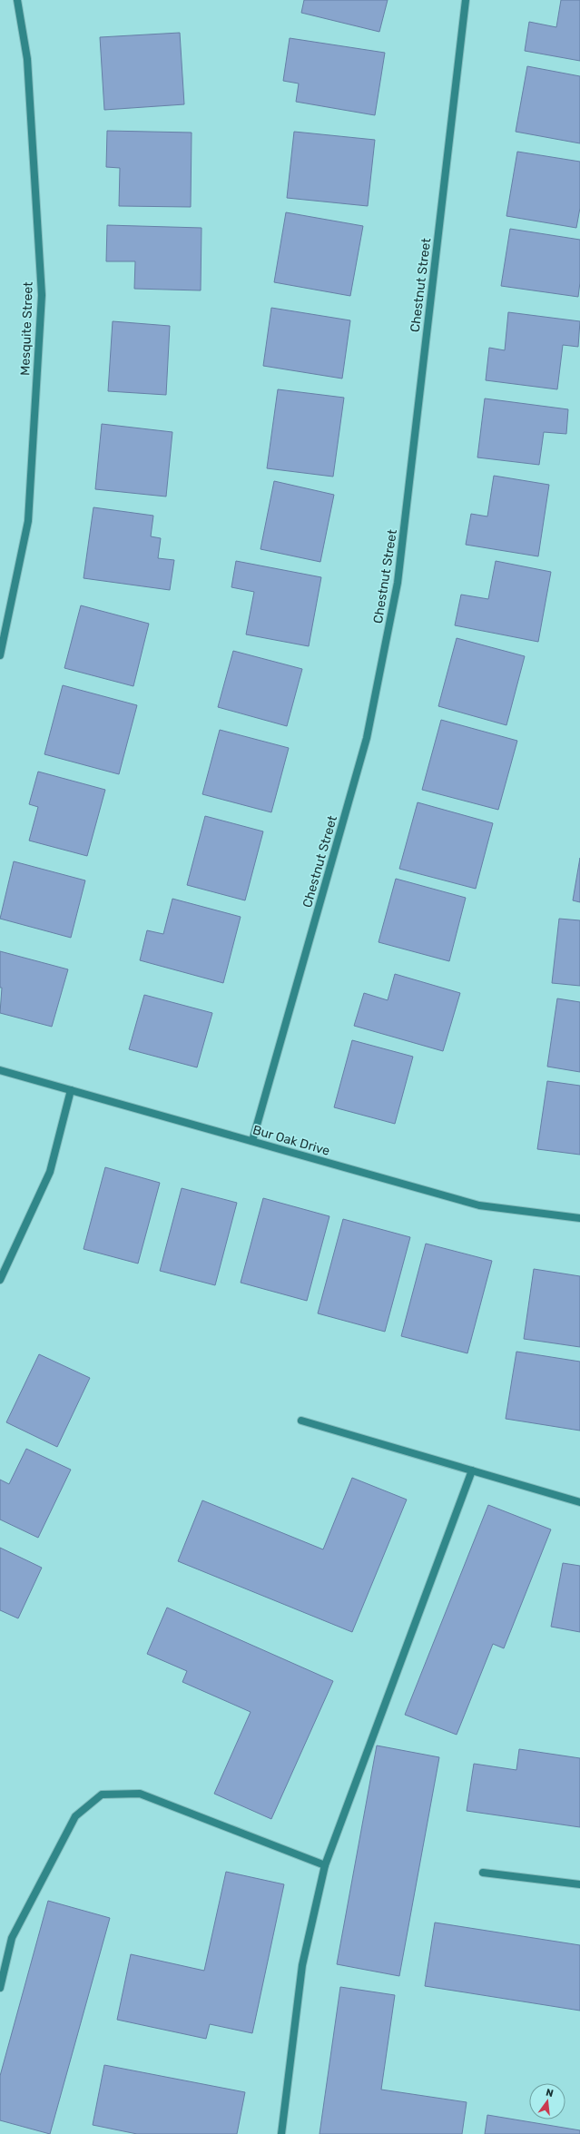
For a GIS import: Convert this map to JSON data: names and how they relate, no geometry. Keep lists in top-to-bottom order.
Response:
{
  "streets": {
    "street": ["Chestnut Street", "Mesquite Street", "Bur Oak Drive"]
  },
  "crossings": [
    ["Chestnut Street", "Bur Oak Drive"]
  ],
  "north": "top"
}
